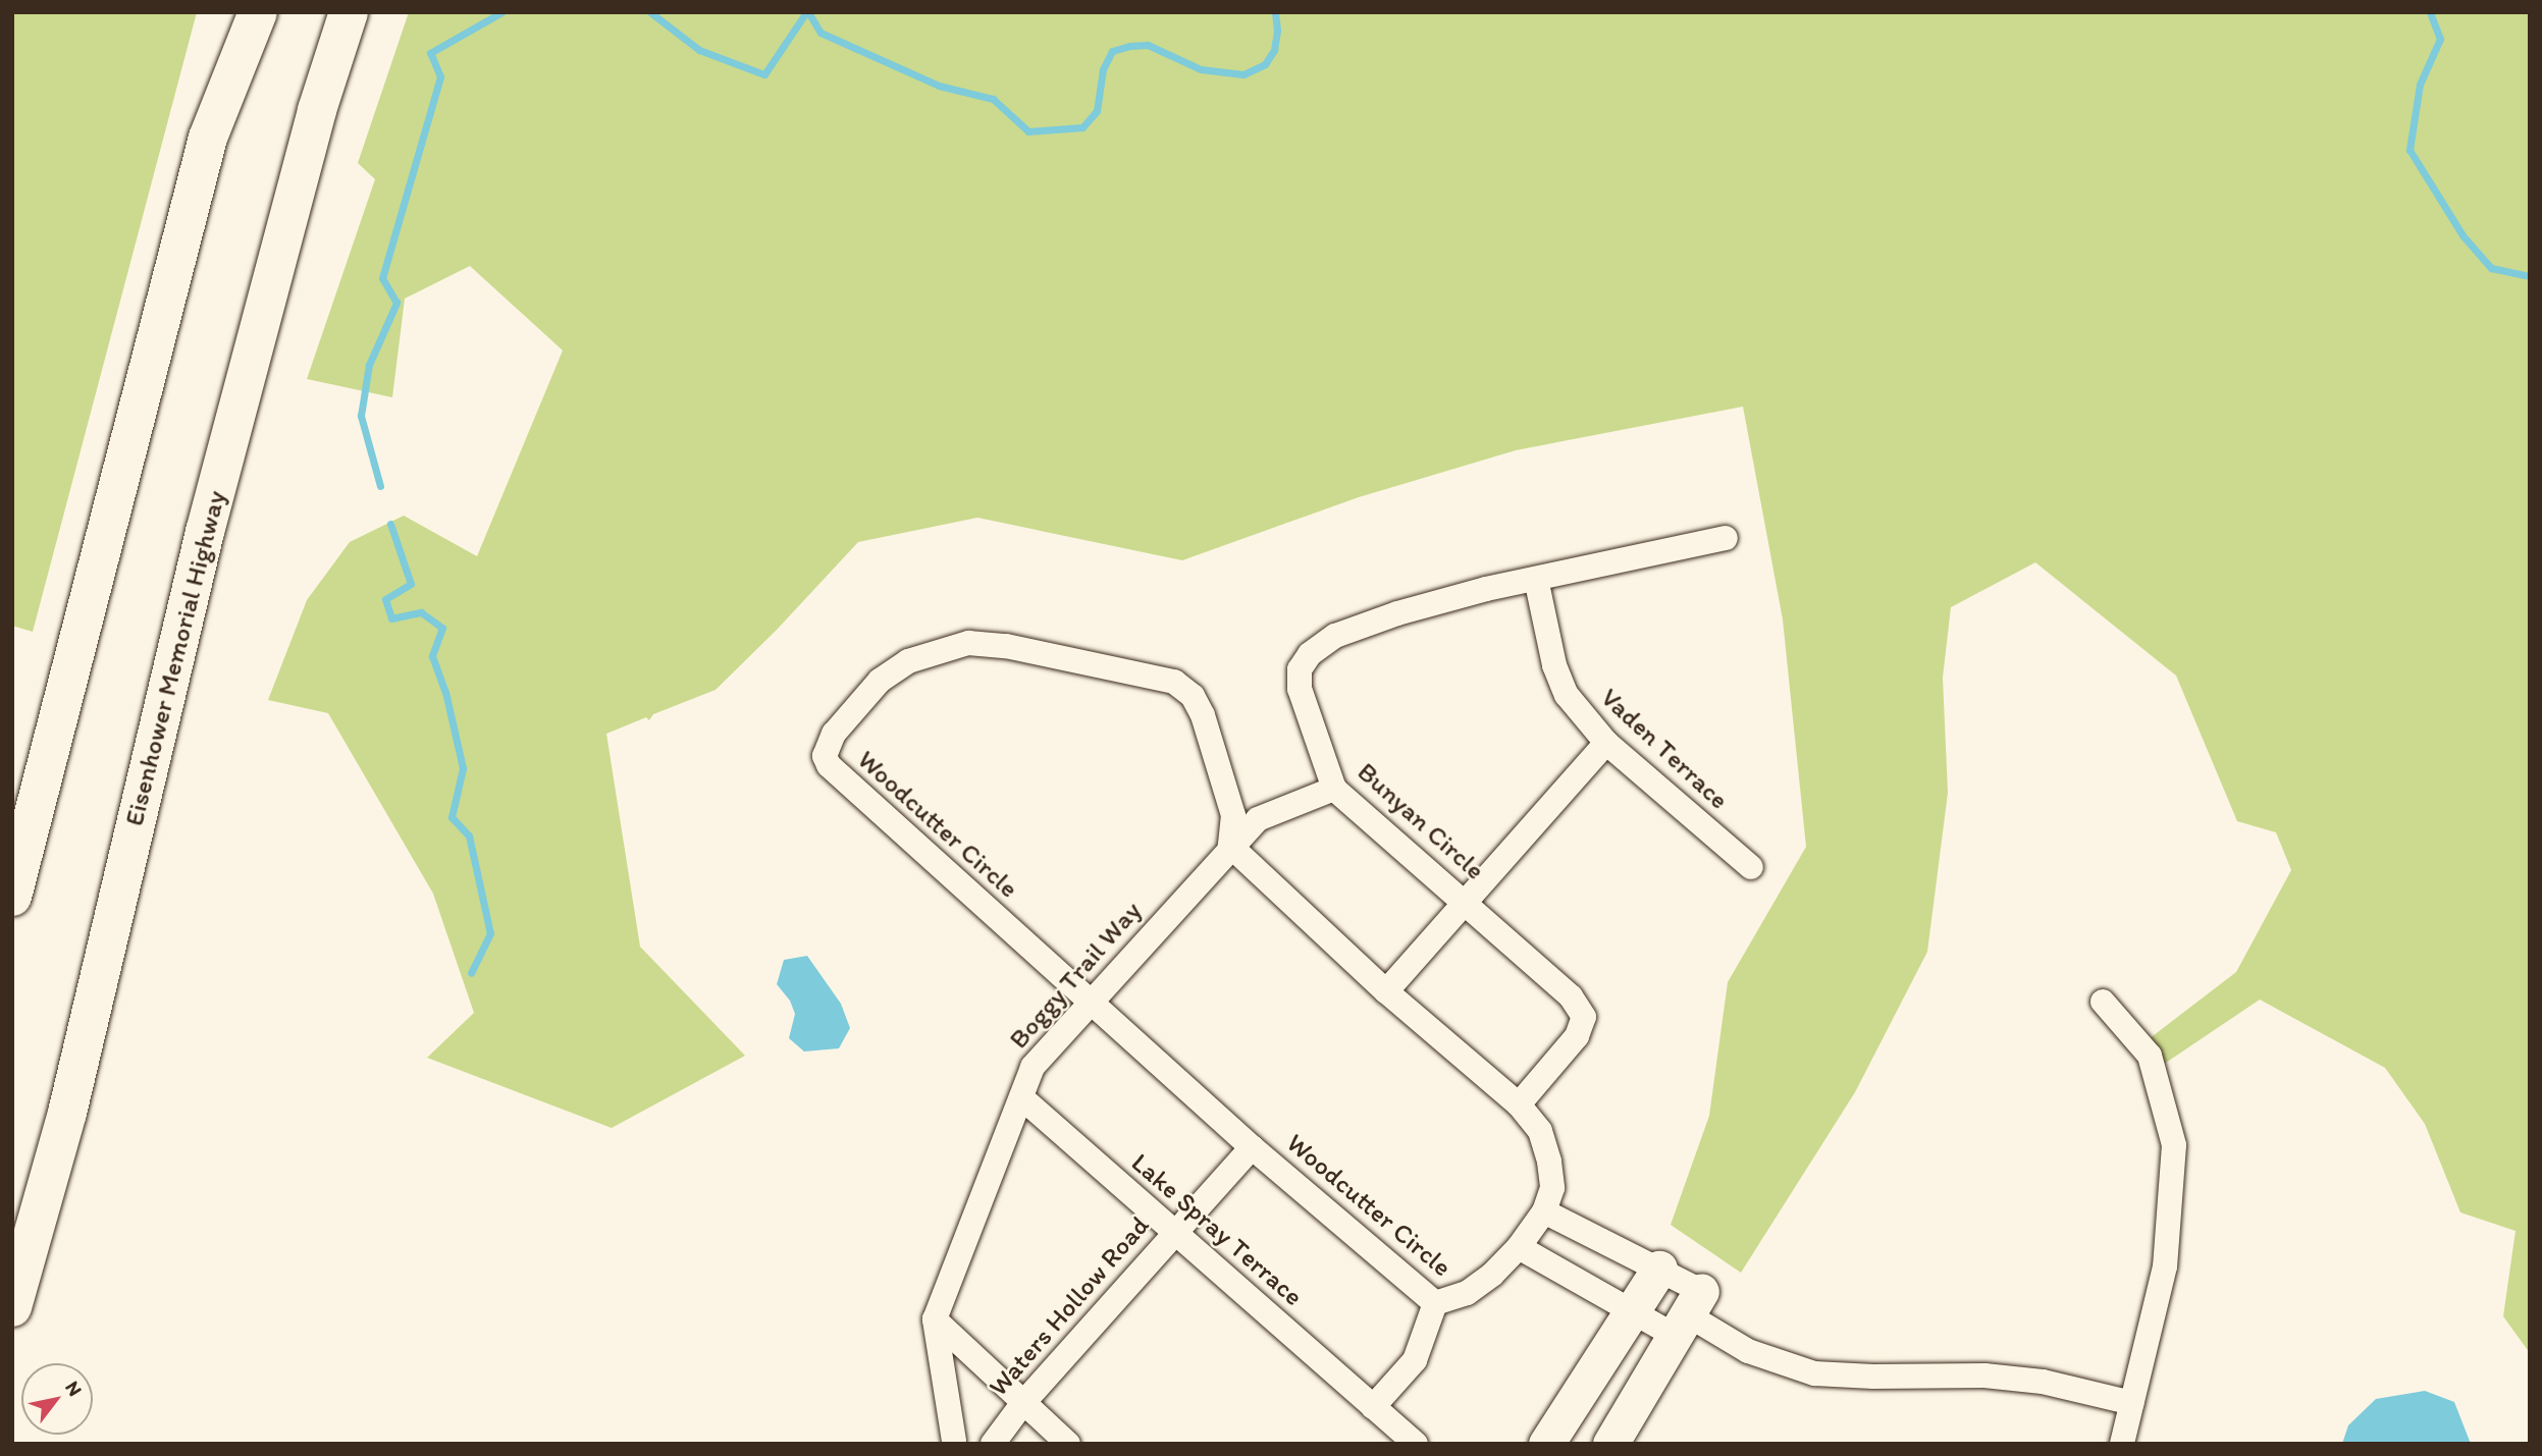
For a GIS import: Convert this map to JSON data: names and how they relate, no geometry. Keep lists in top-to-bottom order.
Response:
{
  "streets": {
    "highway": ["Eisenhower Memorial Highway"],
    "street": [
      "Vaden Terrace",
      "Bunyan Circle",
      "Woodcutter Circle",
      "Boggy Trail Way",
      "Lake Spray Terrace",
      "Waters Hollow Road"
    ]
  },
  "crossings": [
    ["Vaden Terrace", "Bunyan Circle"],
    ["Bunyan Circle", "Woodcutter Circle"],
    ["Bunyan Circle", "Boggy Trail Way"],
    ["Woodcutter Circle", "Boggy Trail Way"],
    ["Woodcutter Circle", "Waters Hollow Road"],
    ["Boggy Trail Way", "Lake Spray Terrace"],
    ["Lake Spray Terrace", "Waters Hollow Road"]
  ],
  "north": "top right"
}
